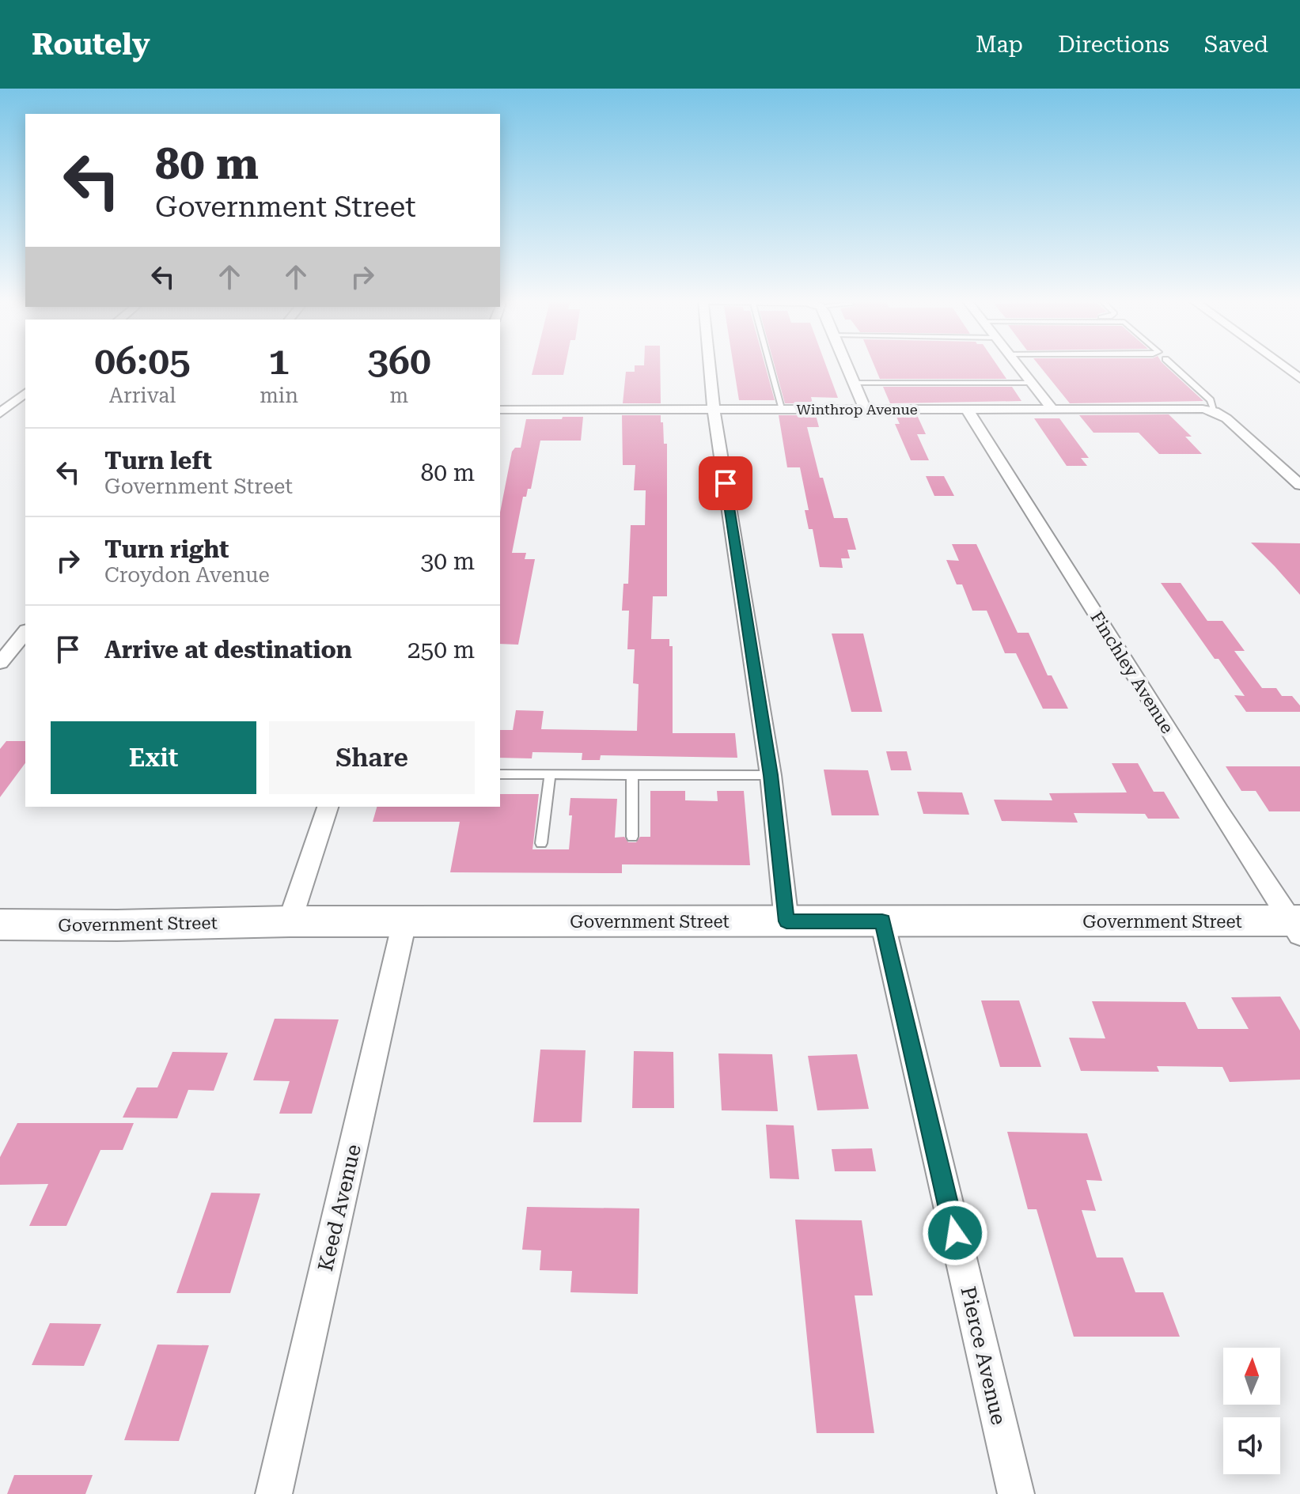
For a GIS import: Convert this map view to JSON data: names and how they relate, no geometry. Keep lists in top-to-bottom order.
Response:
{
  "streets": {
    "main road": ["Government Street"],
    "street": [
      "Winthrop Avenue",
      "Finchley Avenue",
      "Keed Avenue",
      "Pierce Avenue"
    ]
  },
  "crossings": [
    ["Winthrop Avenue", "Finchley Avenue"],
    ["Finchley Avenue", "Government Street"],
    ["Government Street", "Keed Avenue"],
    ["Government Street", "Pierce Avenue"]
  ],
  "north": "top",
  "page": {
    "header": "Routely",
    "nav": ["Map", "Directions", "Saved"],
    "turn": ["80 m", "Government Street"],
    "eta": [
      "06:05",
      "Arrival",
      "1",
      "min",
      "360",
      "m"
    ],
    "list": [
      {
        "name": "Turn left",
        "note": "Government Street",
        "value": "80 m"
      },
      {
        "name": "Turn right",
        "note": "Croydon Avenue",
        "value": "30 m"
      },
      {
        "name": "Arrive at destination",
        "value": "250 m"
      }
    ],
    "buttons": ["Exit", "Share"]
  }
}
